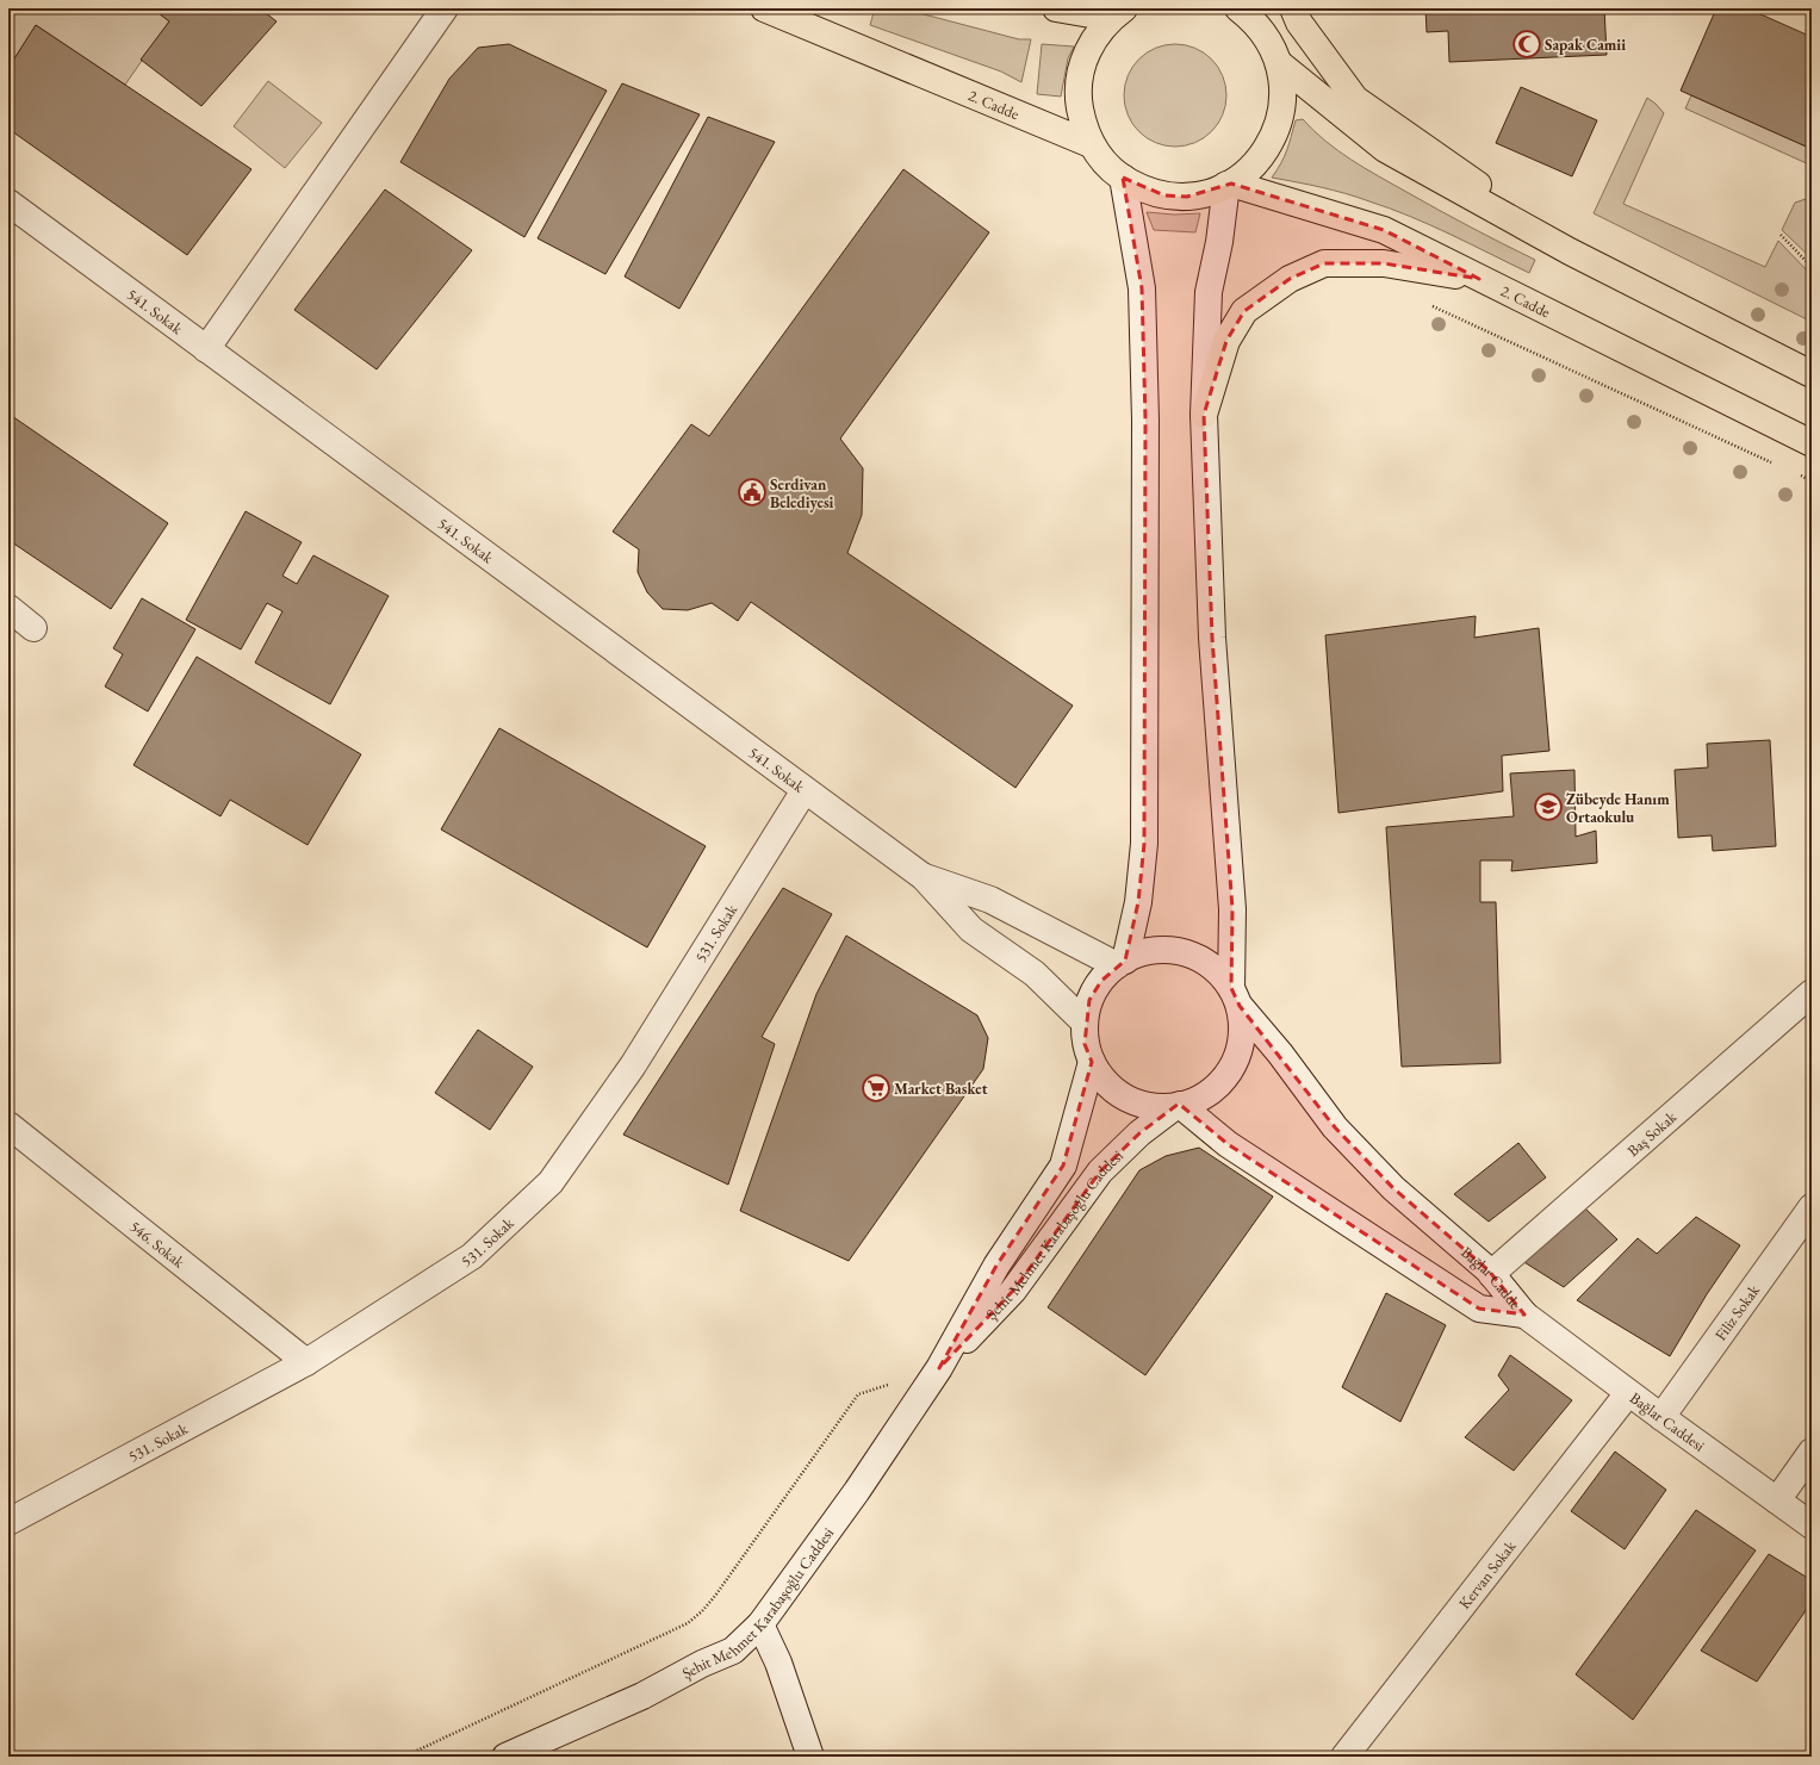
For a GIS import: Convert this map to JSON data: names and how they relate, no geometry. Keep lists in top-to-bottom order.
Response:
{
  "streets": {
    "main road": ["2. Cadde"],
    "street": [
      "541. Sokak",
      "531. Sokak",
      "Baş Sokak",
      "Şehit Mehmet Karabaşoğlu Caddesi",
      "546. Sokak",
      "Bağlar Cadde",
      "Filiz Sokak",
      "Bağlar Caddesi",
      "Kervan Sokak"
    ]
  },
  "crossings": [
    ["541. Sokak", "531. Sokak"],
    ["531. Sokak", "546. Sokak"],
    ["Baş Sokak", "Bağlar Cadde"],
    ["Şehit Mehmet Karabaşoğlu Caddesi", "Bağlar Cadde"],
    ["Bağlar Cadde", "Bağlar Caddesi"],
    ["Filiz Sokak", "Bağlar Caddesi"],
    ["Bağlar Caddesi", "Kervan Sokak"]
  ],
  "places": {
    "mosque": ["Sapak Camii"],
    "public building": ["Serdivan Belediyesi"],
    "school or university": ["Zübeyde Hanım Ortaokulu"],
    "supermarket": ["Market Basket"]
  }
}
